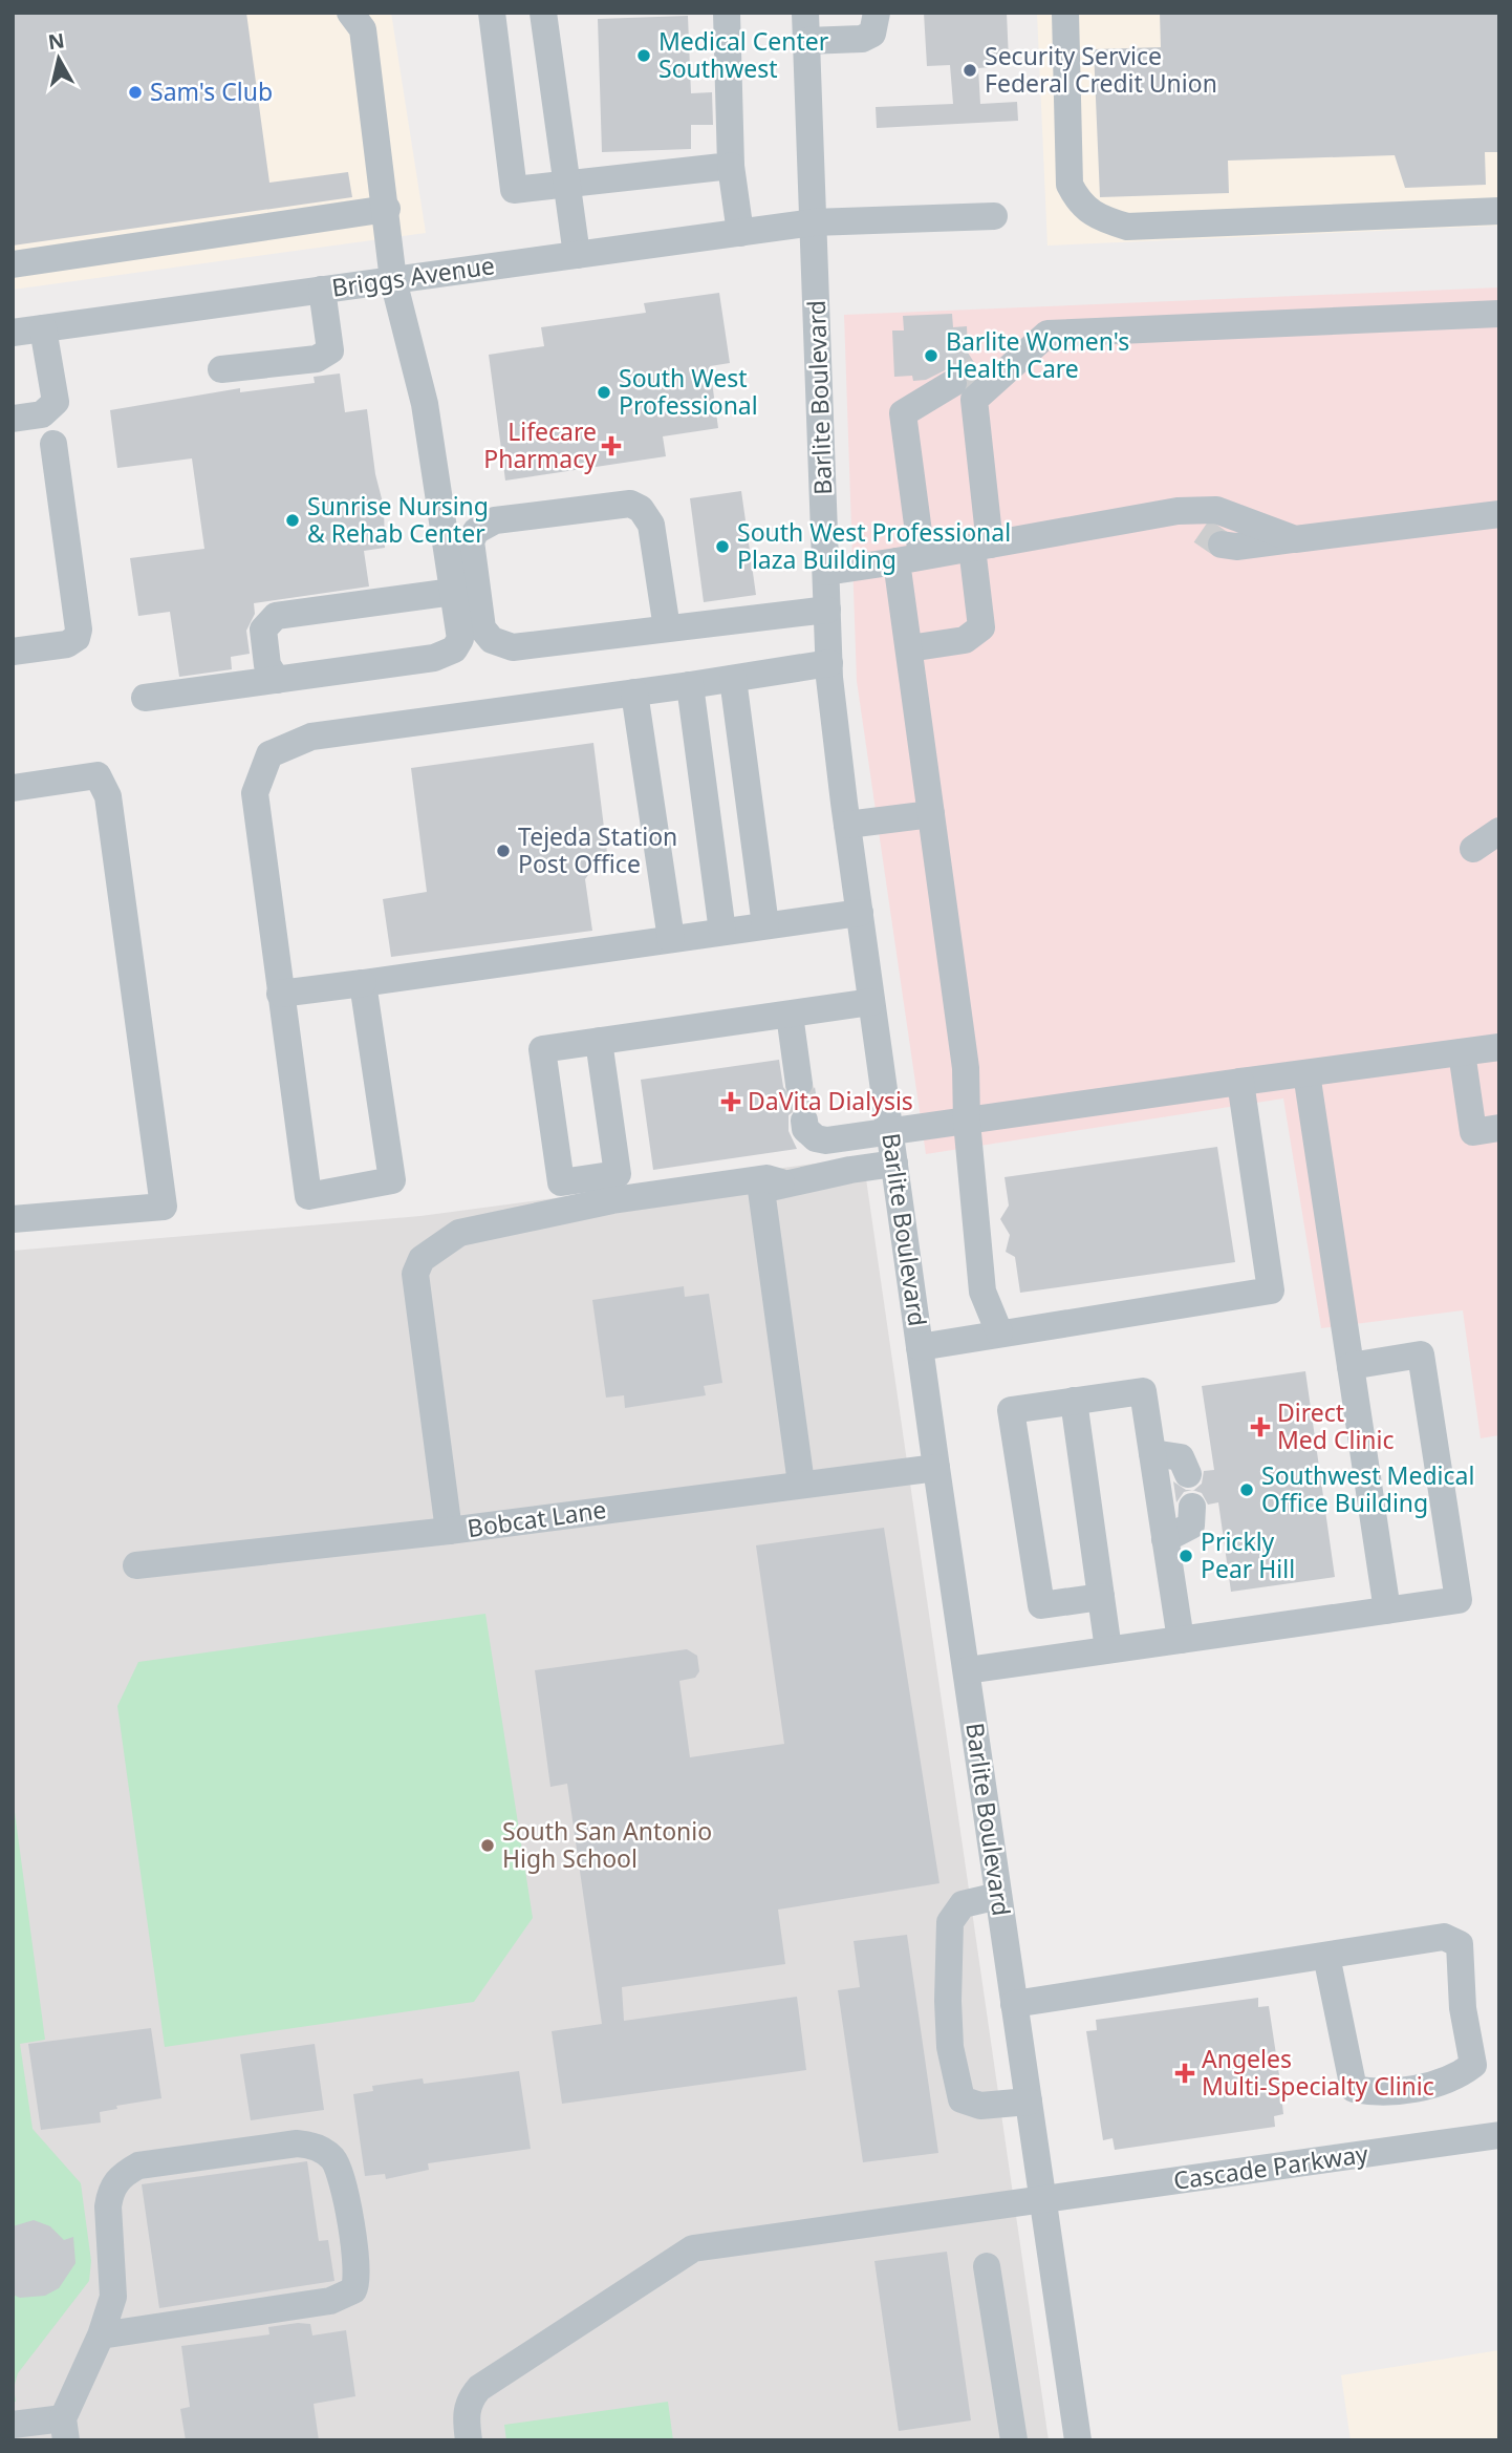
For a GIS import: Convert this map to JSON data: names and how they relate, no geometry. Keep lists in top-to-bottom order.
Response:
{
  "streets": {
    "street": [
      "Briggs Avenue",
      "Barlite Boulevard",
      "Bobcat Lane",
      "Cascade Parkway"
    ]
  },
  "crossings": [
    ["Briggs Avenue", "Barlite Boulevard"],
    ["Barlite Boulevard", "Bobcat Lane"],
    ["Barlite Boulevard", "Cascade Parkway"]
  ],
  "places": {
    "other": [
      "Medical Center Southwest",
      "Security Service Federal Credit Union",
      "Sam's Club",
      "Barlite Women's Health Care",
      "South West Professional",
      "Sunrise Nursing & Rehab Center",
      "South West Professional Plaza Building",
      "Tejeda Station Post Office",
      "Southwest Medical Office Building",
      "Prickly Pear Hill",
      "South San Antonio High School"
    ],
    "health": [
      "Lifecare Pharmacy",
      "DaVita Dialysis",
      "Direct Med Clinic",
      "Angeles Multi-Specialty Clinic"
    ]
  },
  "north": "top"
}
